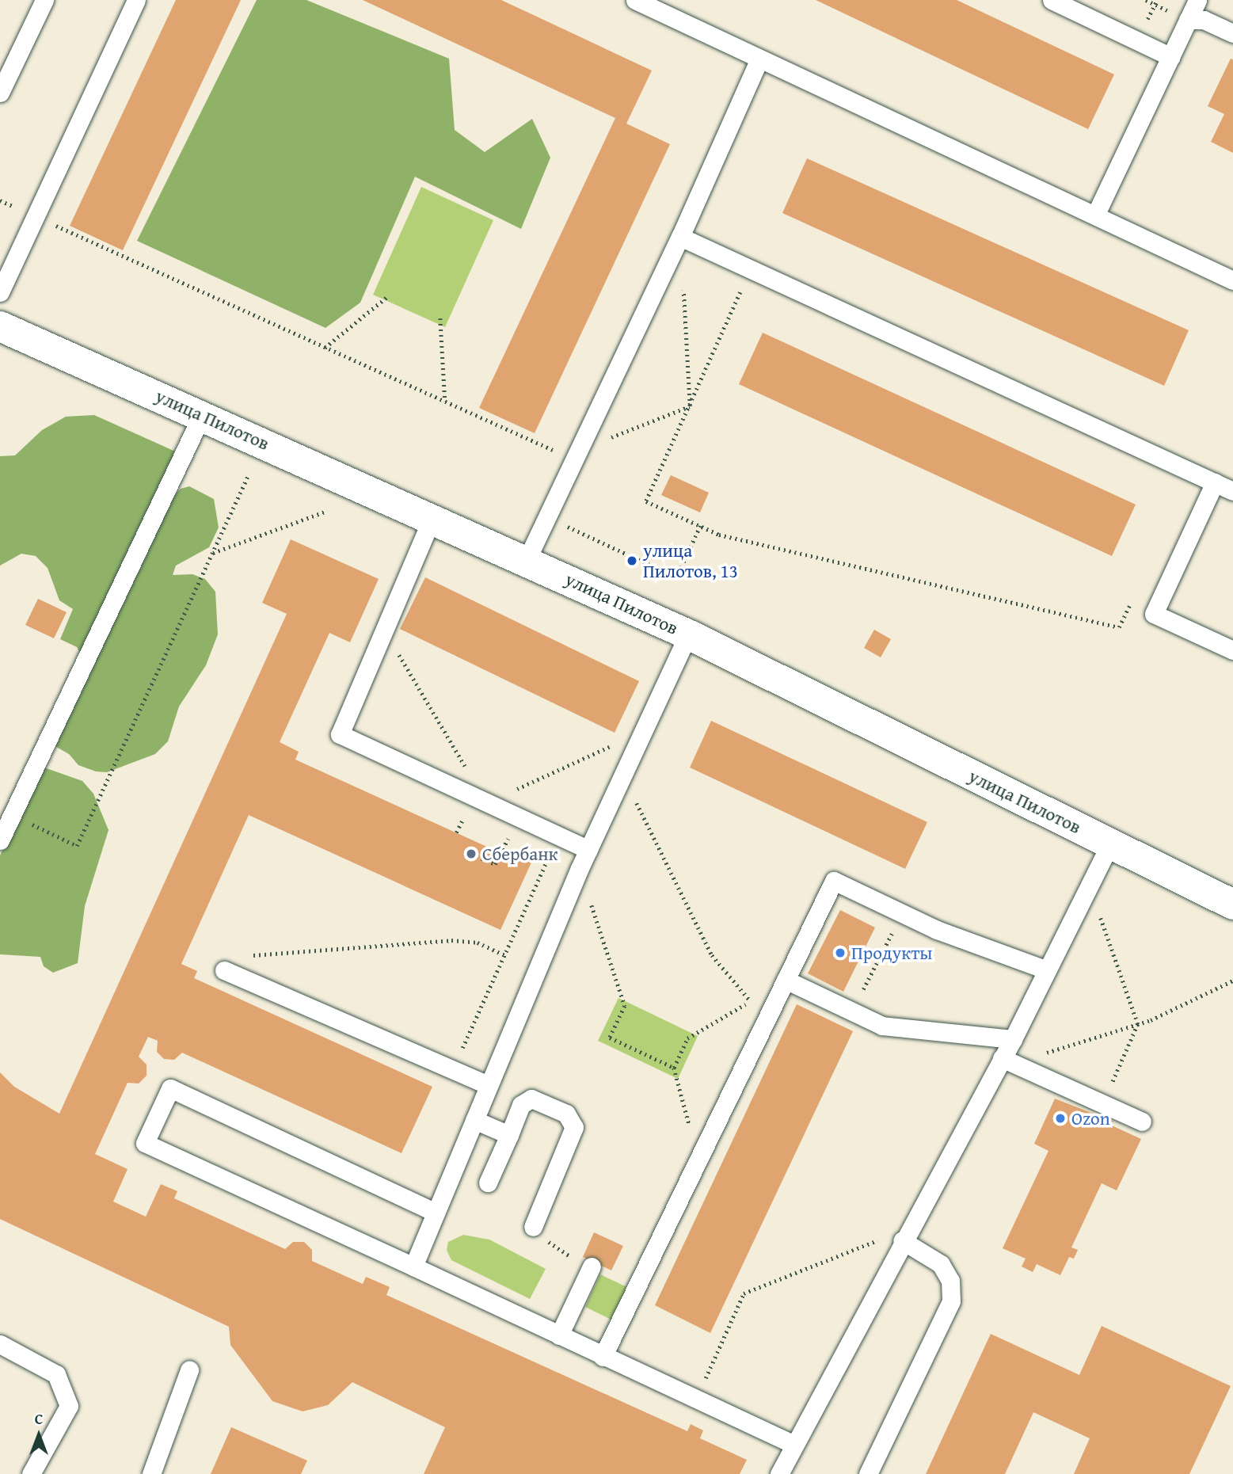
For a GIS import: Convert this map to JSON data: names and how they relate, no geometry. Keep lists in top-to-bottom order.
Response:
{
  "streets": {
    "street": ["улица Пилотов"]
  },
  "places": [
    "улица Пилотов, 13",
    "Сбербанк",
    "Продукты",
    "Ozon"
  ],
  "north": "top"
}
